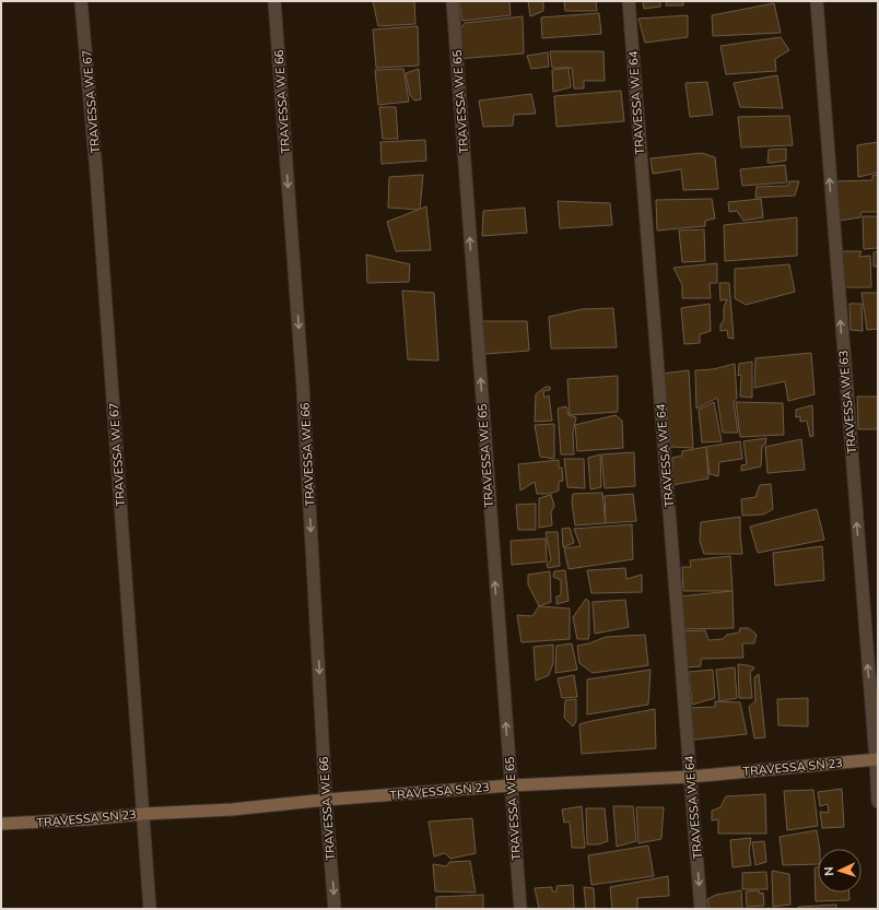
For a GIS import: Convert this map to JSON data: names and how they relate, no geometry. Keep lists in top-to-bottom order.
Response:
{
  "streets": {
    "main road": ["TRAVESSA SN 23"],
    "street": [
      "TRAVESSA WE 67",
      "TRAVESSA WE 66",
      "TRAVESSA WE 65",
      "TRAVESSA WE 64",
      "TRAVESSA WE 63"
    ]
  },
  "crossings": [
    ["TRAVESSA WE 67", "TRAVESSA SN 23"],
    ["TRAVESSA WE 66", "TRAVESSA SN 23"],
    ["TRAVESSA WE 65", "TRAVESSA SN 23"],
    ["TRAVESSA WE 64", "TRAVESSA SN 23"],
    ["TRAVESSA WE 63", "TRAVESSA SN 23"]
  ],
  "one_way": ["TRAVESSA WE 66", "TRAVESSA WE 65", "TRAVESSA WE 63"],
  "north": "left"
}
